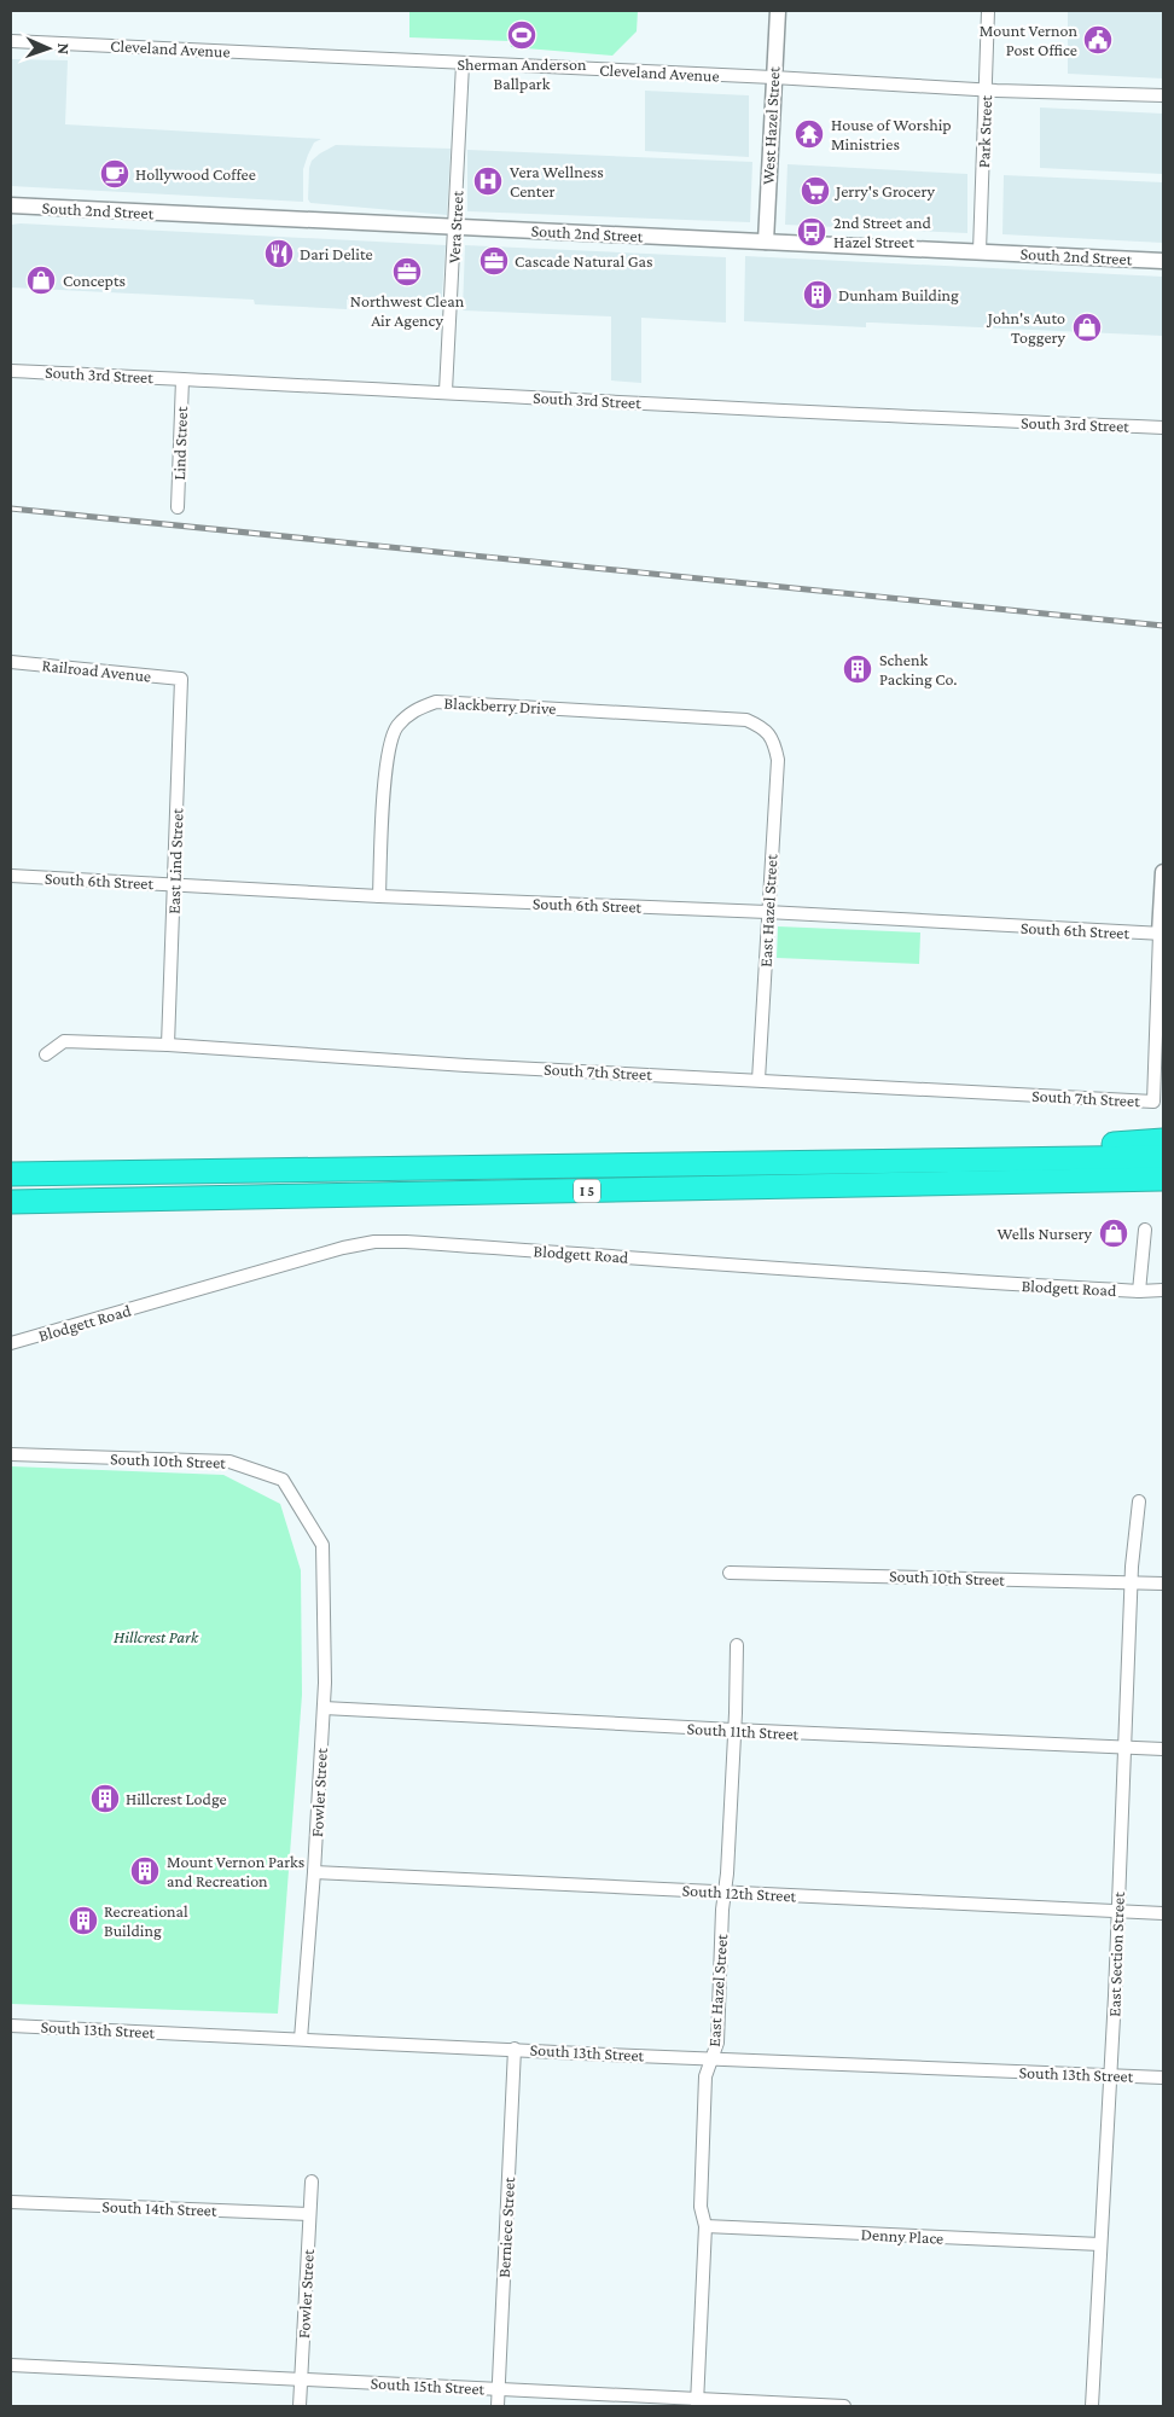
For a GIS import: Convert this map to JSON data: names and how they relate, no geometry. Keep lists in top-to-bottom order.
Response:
{
  "streets": {
    "highway": ["I 5"],
    "street": [
      "Cleveland Avenue",
      "West Hazel Street",
      "Park Street",
      "South 2nd Street",
      "Vera Street",
      "South 3rd Street",
      "Lind Street",
      "Railroad Avenue",
      "Blackberry Drive",
      "East Lind Street",
      "South 6th Street",
      "East Hazel Street",
      "South 7th Street",
      "Blodgett Road",
      "South 10th Street",
      "South 11th Street",
      "Fowler Street",
      "South 12th Street",
      "East Section Street",
      "South 13th Street",
      "South 14th Street",
      "Berniece Street",
      "Denny Place",
      "South 15th Street"
    ]
  },
  "crossings": [
    ["Cleveland Avenue", "West Hazel Street"],
    ["Cleveland Avenue", "Park Street"],
    ["Cleveland Avenue", "Vera Street"],
    ["West Hazel Street", "South 2nd Street"],
    ["Park Street", "South 2nd Street"],
    ["South 2nd Street", "Vera Street"],
    ["Vera Street", "South 3rd Street"],
    ["South 3rd Street", "Lind Street"],
    ["Railroad Avenue", "East Lind Street"],
    ["Blackberry Drive", "South 6th Street"],
    ["Blackberry Drive", "East Hazel Street"],
    ["East Lind Street", "South 6th Street"],
    ["East Lind Street", "South 7th Street"],
    ["South 6th Street", "East Hazel Street"],
    ["East Hazel Street", "South 7th Street"],
    ["East Hazel Street", "South 11th Street"],
    ["East Hazel Street", "South 12th Street"],
    ["East Hazel Street", "South 13th Street"],
    ["East Hazel Street", "Denny Place"],
    ["East Hazel Street", "South 15th Street"],
    ["South 10th Street", "Fowler Street"],
    ["South 10th Street", "East Section Street"],
    ["South 11th Street", "Fowler Street"],
    ["South 11th Street", "East Section Street"],
    ["Fowler Street", "South 12th Street"],
    ["Fowler Street", "South 13th Street"],
    ["Fowler Street", "South 14th Street"],
    ["Fowler Street", "South 15th Street"],
    ["South 12th Street", "East Section Street"],
    ["East Section Street", "South 13th Street"],
    ["East Section Street", "Denny Place"],
    ["South 13th Street", "Berniece Street"],
    ["Berniece Street", "South 15th Street"]
  ],
  "parks": ["Hillcrest Park"],
  "places": {
    "sports": ["Sherman Anderson Ballpark"],
    "public building": ["Mount Vernon Post Office"],
    "temple": ["House of Worship Ministries"],
    "cafe": ["Hollywood Coffee"],
    "hospital": ["Vera Wellness Center"],
    "supermarket": ["Jerry's Grocery"],
    "bus stop": ["2nd Street and Hazel Street"],
    "restaurant": ["Dari Delite"],
    "office": ["Cascade Natural Gas", "Northwest Clean Air Agency"],
    "shop": ["Concepts", "John's Auto Toggery", "Wells Nursery"],
    "building": [
      "Dunham Building",
      "Schenk Packing Co.",
      "Hillcrest Lodge",
      "Mount Vernon Parks and Recreation",
      "Recreational Building"
    ]
  },
  "north": "right"
}
